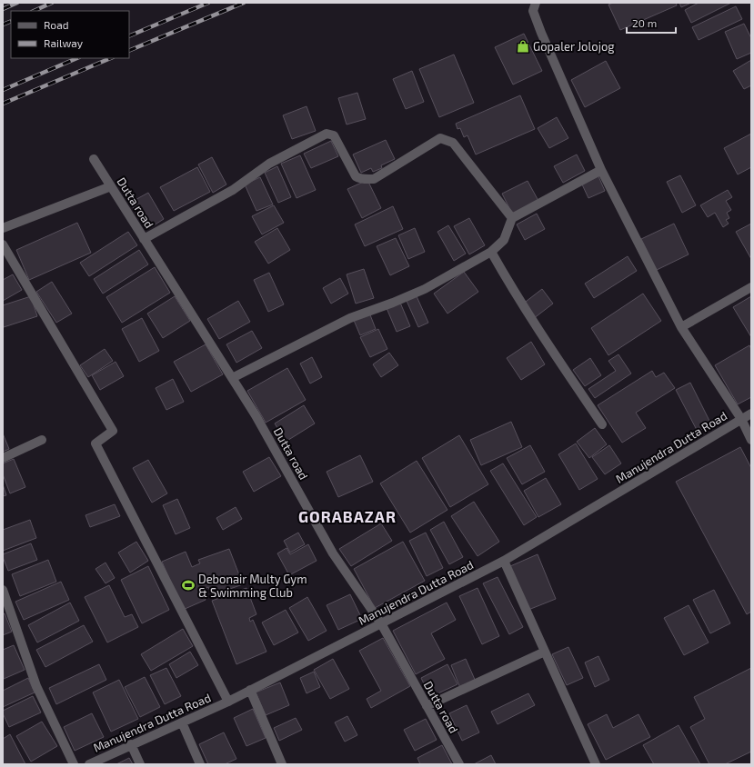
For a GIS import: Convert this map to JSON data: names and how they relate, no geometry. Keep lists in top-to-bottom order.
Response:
{
  "streets": {
    "street": ["Dutta road", "Manujendra Dutta Road"]
  },
  "crossings": [
    ["Dutta road", "Manujendra Dutta Road"]
  ],
  "districts": ["GORABAZAR"],
  "places": {
    "shop": ["Gopaler Jolojog"],
    "sports": ["Debonair Multy Gym & Swimming Club"]
  },
  "legend": ["Road", "Railway"],
  "scale_bar": "20 m"
}
